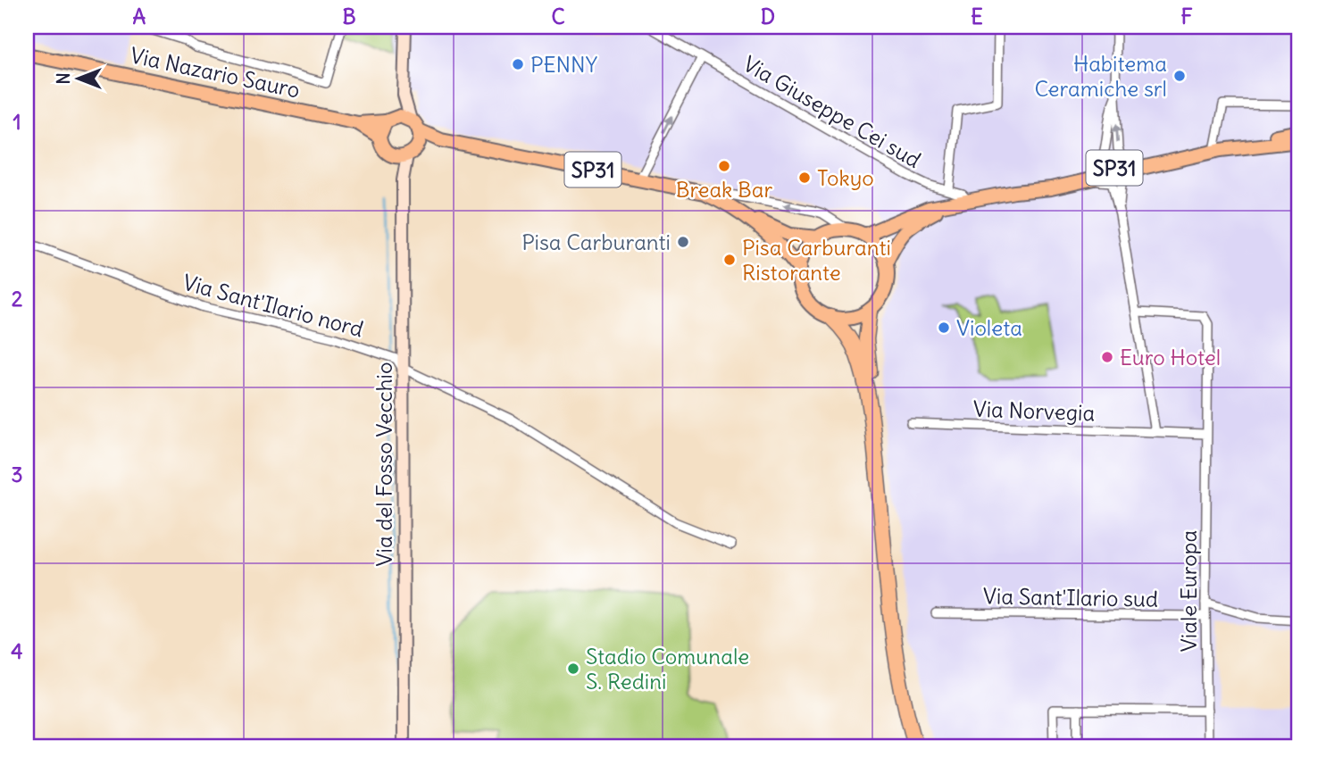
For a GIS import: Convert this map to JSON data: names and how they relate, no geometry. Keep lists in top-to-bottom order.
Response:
{
  "streets": {
    "main road": ["Via Nazario Sauro", "SP31"],
    "street": [
      "Via Giuseppe Cei sud",
      "Via Sant'Ilario nord",
      "Via Norvegia",
      "Via del Fosso Vecchio",
      "Viale Europa",
      "Via Sant'Ilario sud"
    ]
  },
  "crossings": [
    ["Via Nazario Sauro", "SP31"],
    ["Via Nazario Sauro", "Via del Fosso Vecchio"],
    ["Via Giuseppe Cei sud", "SP31"],
    ["Via Sant'Ilario nord", "Via del Fosso Vecchio"],
    ["Viale Europa", "Via Sant'Ilario sud"]
  ],
  "places": [
    "PENNY",
    "Habitema Ceramiche srl",
    "Break Bar",
    "Tokyo",
    "Pisa Carburanti",
    "Pisa Carburanti Ristorante",
    "Violeta",
    "Euro Hotel",
    "Stadio Comunale S. Redini"
  ],
  "north": "left",
  "grid": {
    "columns": [
      "A",
      "B",
      "C",
      "D",
      "E",
      "F"
    ],
    "rows": [
      "1",
      "2",
      "3",
      "4"
    ]
  }
}
